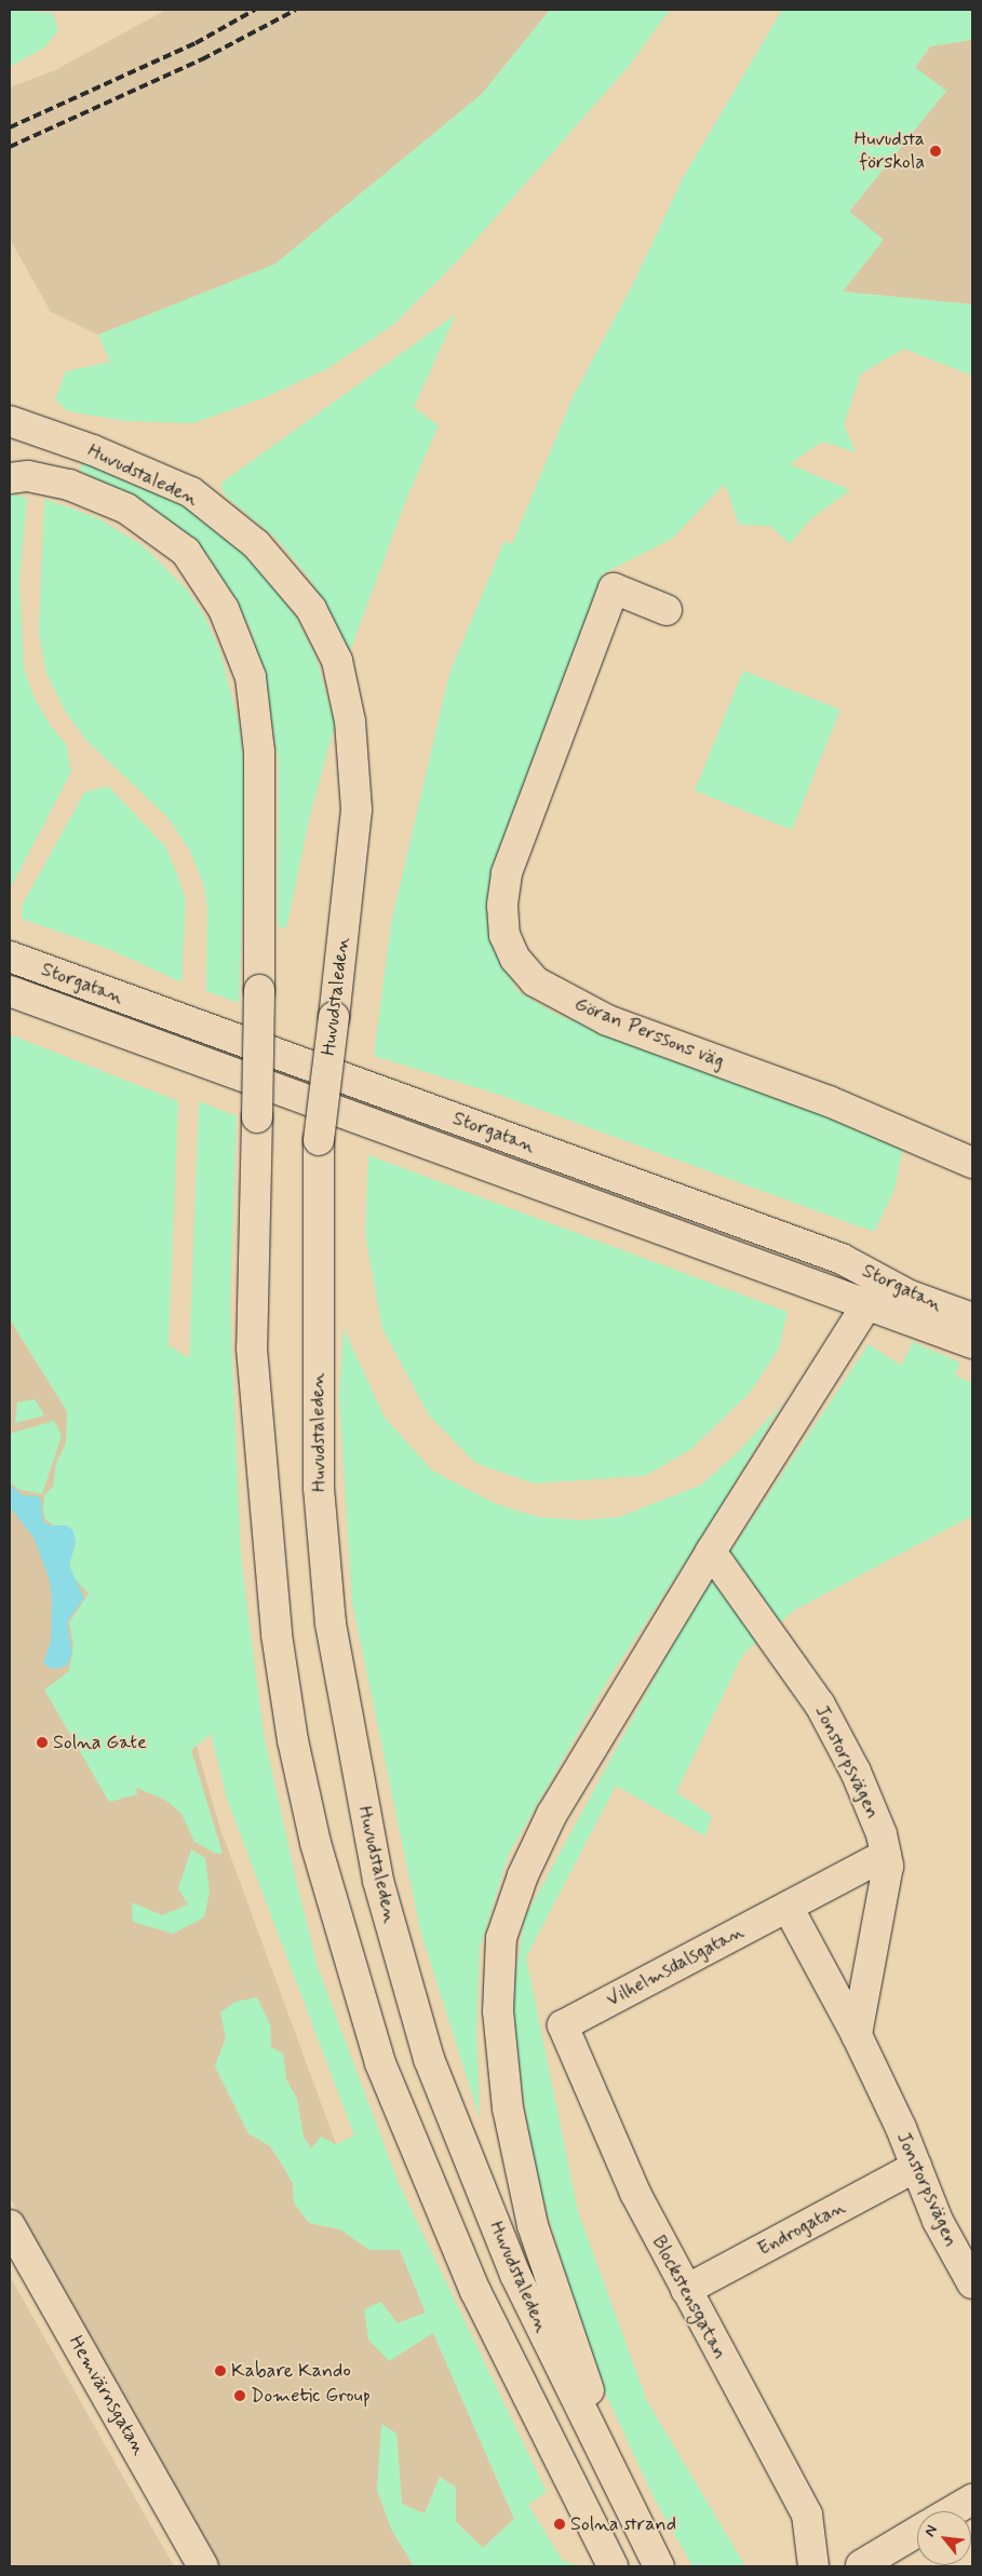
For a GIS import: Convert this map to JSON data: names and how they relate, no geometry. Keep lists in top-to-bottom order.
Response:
{
  "streets": {
    "main road": [
      "Huvudstaleden",
      "Storgatan",
      "Göran Perssons väg",
      "Jonstorpsvägen",
      "Vilhelmsdalsgatan",
      "Endrogatan",
      "Blockstensgatan",
      "Hemvärnsgatan"
    ]
  },
  "crossings": [
    ["Jonstorpsvägen", "Vilhelmsdalsgatan"],
    ["Jonstorpsvägen", "Endrogatan"],
    ["Vilhelmsdalsgatan", "Blockstensgatan"],
    ["Endrogatan", "Blockstensgatan"]
  ],
  "places": [
    "Huvudsta förskola",
    "Solna Gate",
    "Kabare Kando",
    "Dometic Group",
    "Solna strand"
  ],
  "north": "top left"
}
